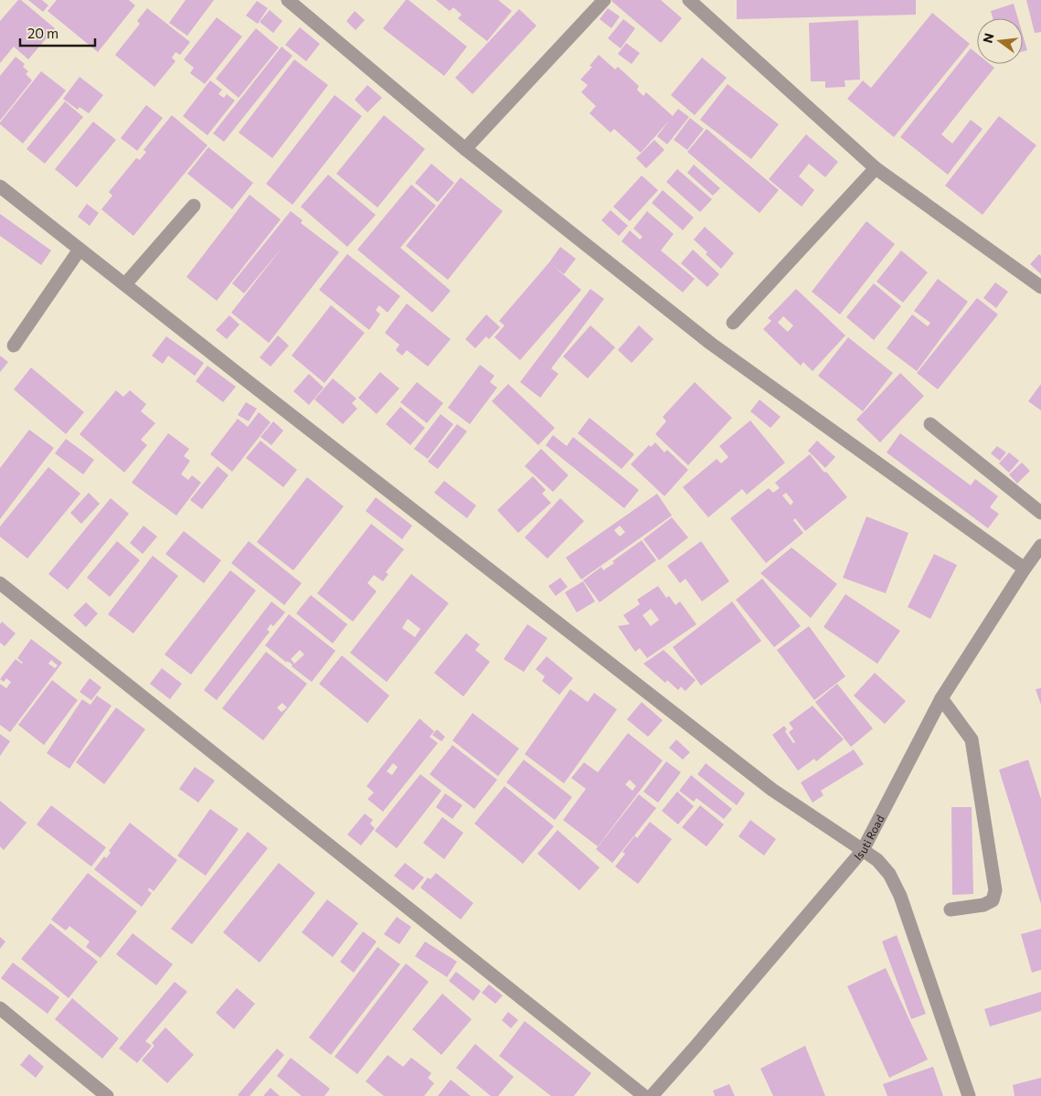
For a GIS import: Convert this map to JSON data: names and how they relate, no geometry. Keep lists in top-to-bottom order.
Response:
{
  "streets": {
    "street": ["Isuti Road"]
  },
  "scale_bar": "20 m",
  "north": "left"
}
